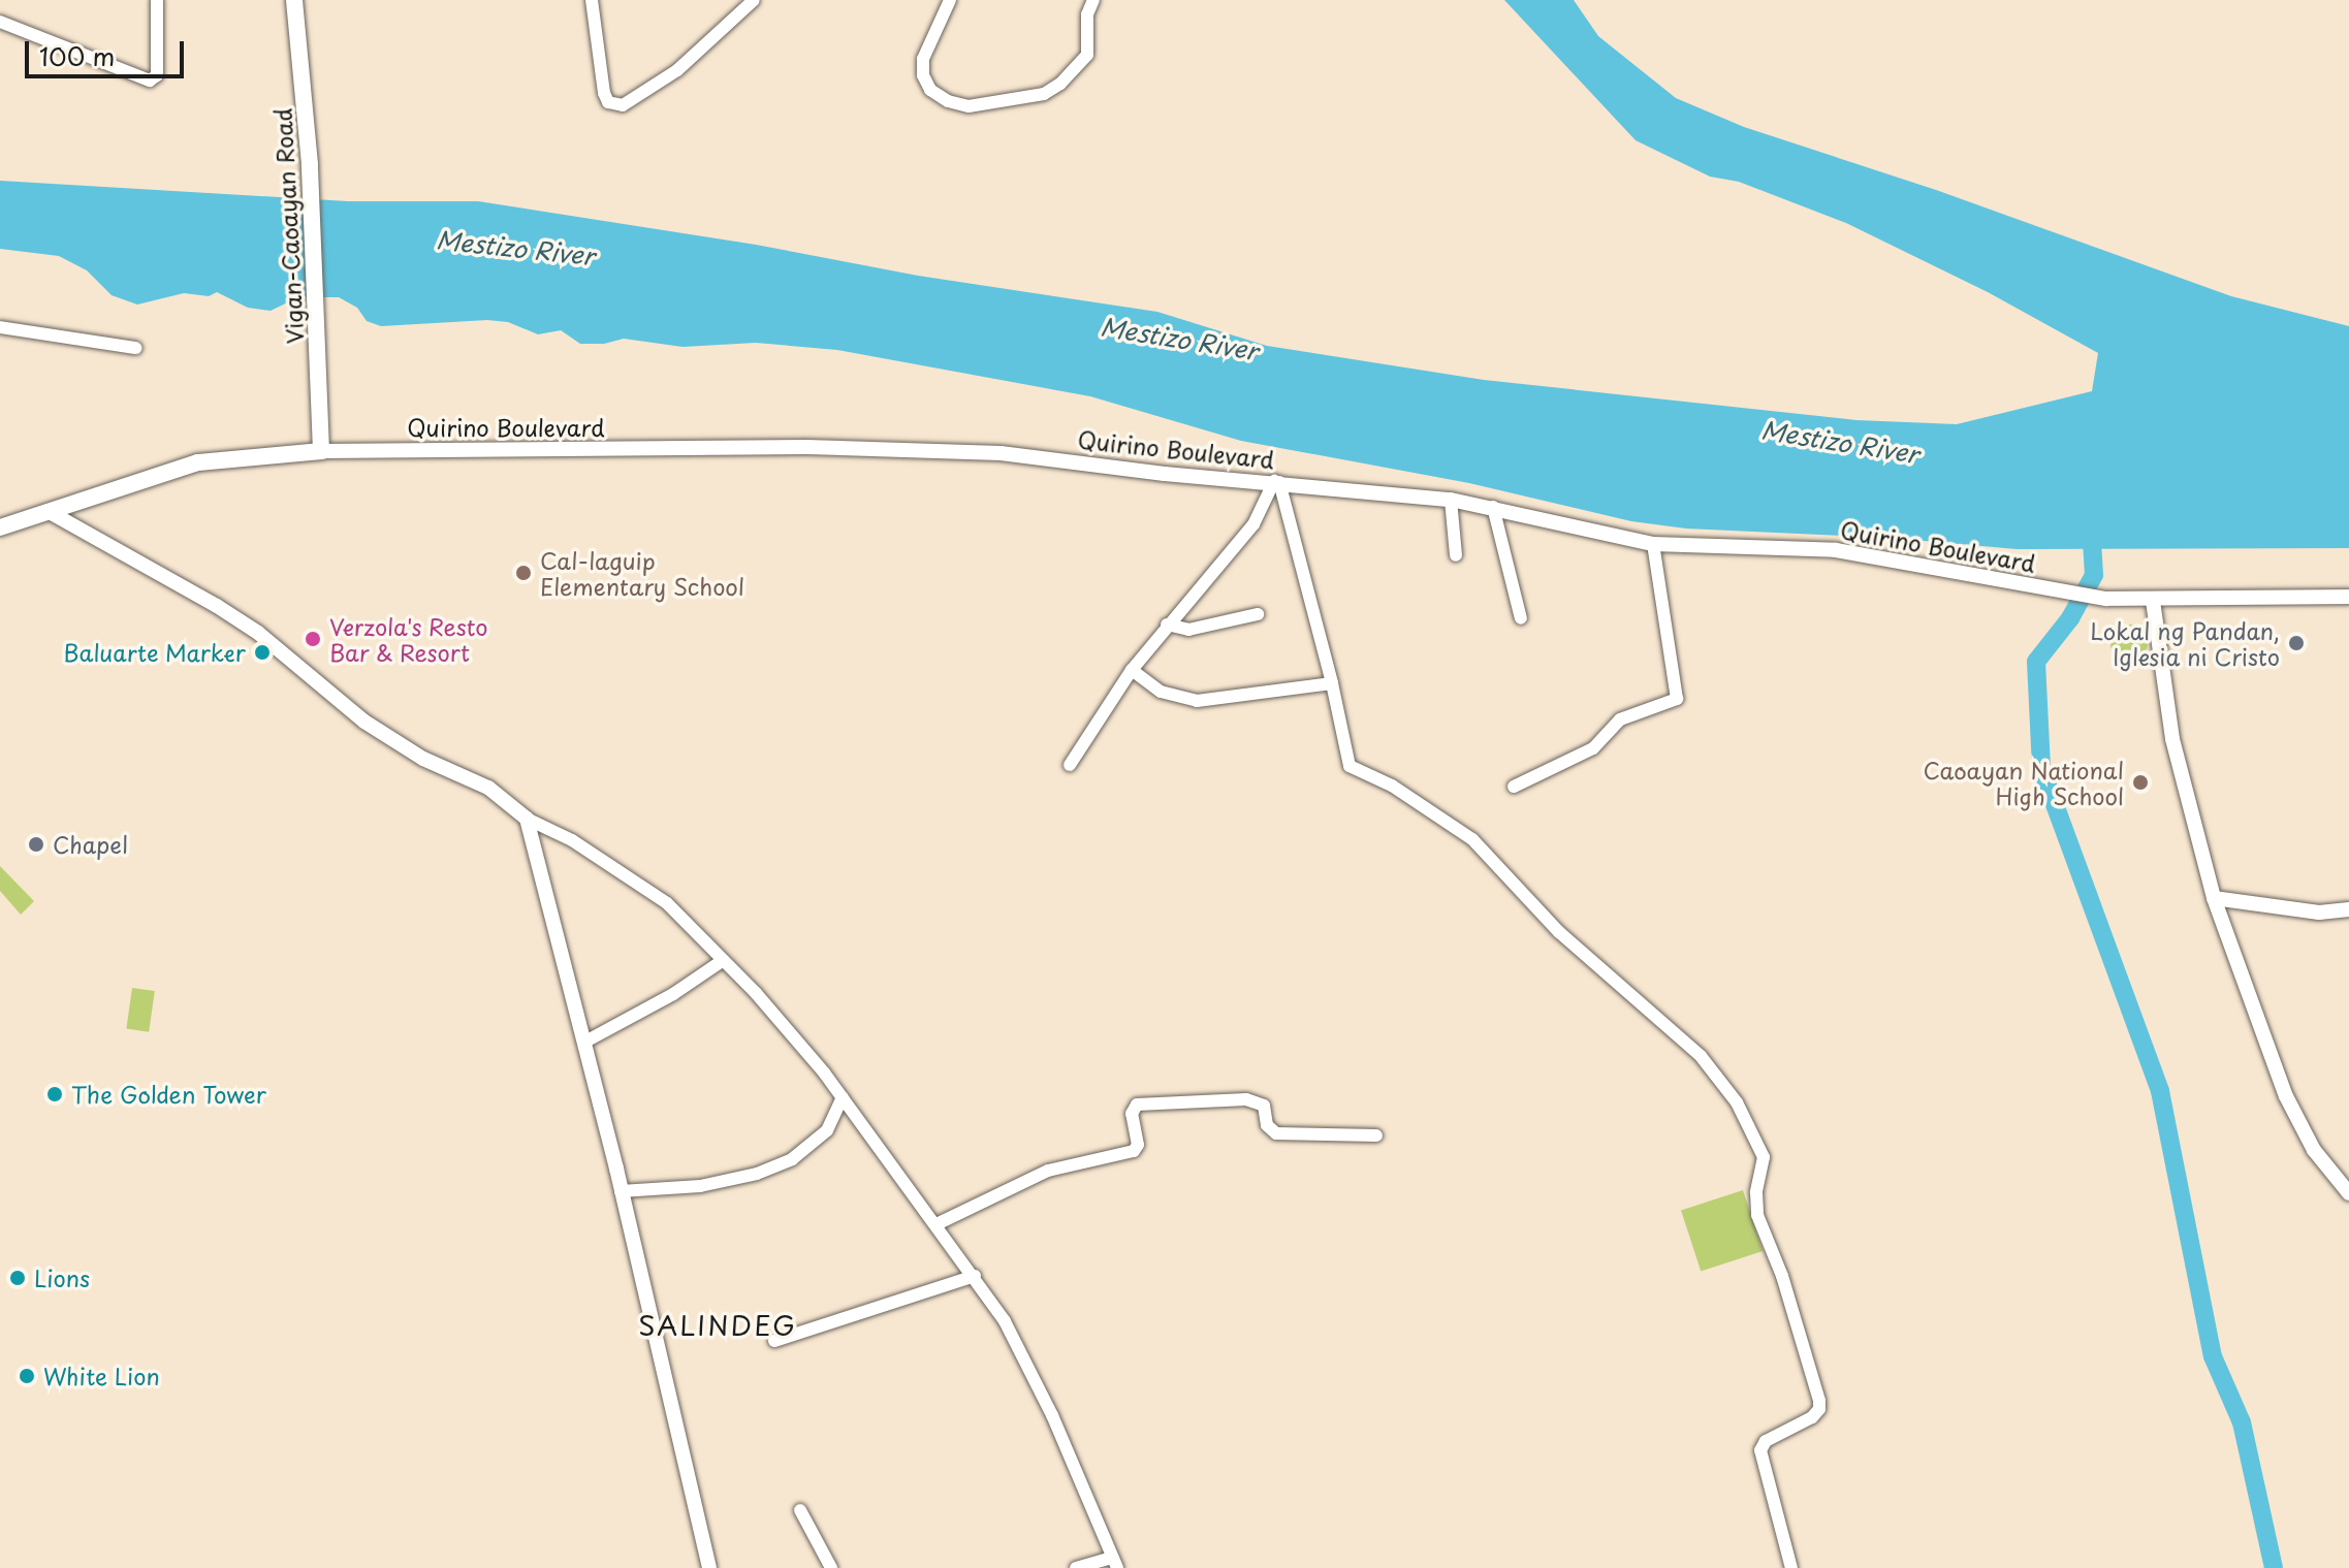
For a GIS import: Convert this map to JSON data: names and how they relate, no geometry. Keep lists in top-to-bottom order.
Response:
{
  "streets": {
    "main road": ["Vigan-Caoayan Road", "Quirino Boulevard"]
  },
  "crossings": [
    ["Vigan-Caoayan Road", "Quirino Boulevard"]
  ],
  "districts": ["SALINDEG"],
  "water": ["Mestizo River"],
  "places": [
    "Cal-laguip Elementary School",
    "Verzola's Resto Bar & Resort",
    "Lokal ng Pandan, Iglesia ni Cristo",
    "Baluarte Marker",
    "Caoayan National High School",
    "Chapel",
    "The Golden Tower",
    "Lions",
    "White Lion"
  ],
  "scale_bar": "100 m"
}
